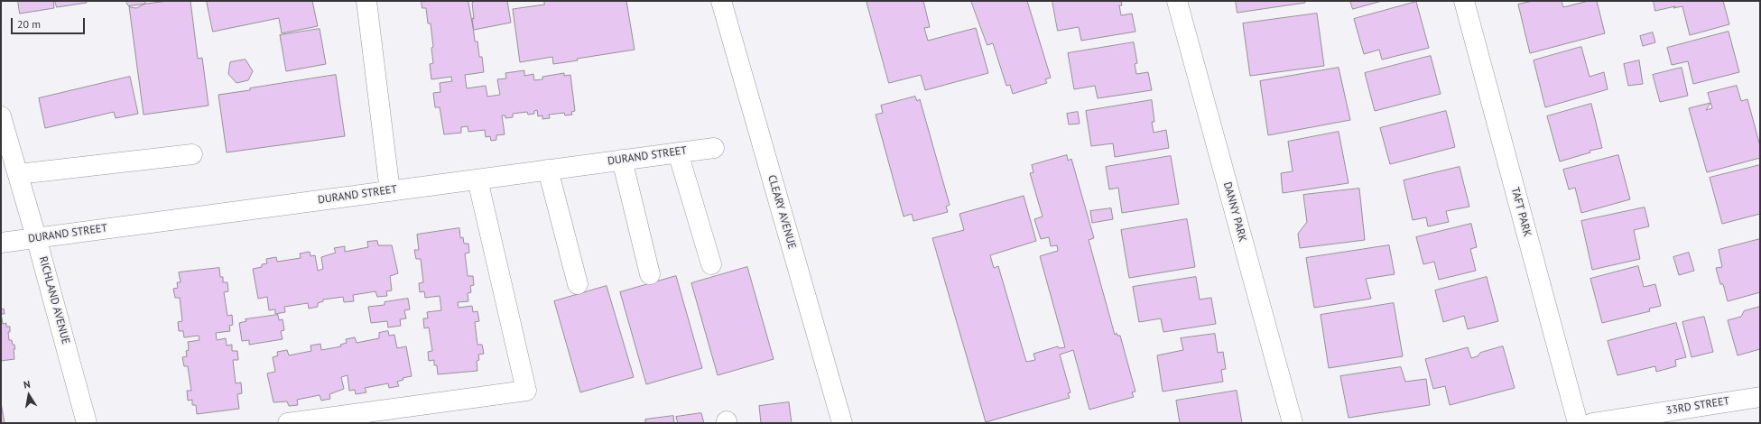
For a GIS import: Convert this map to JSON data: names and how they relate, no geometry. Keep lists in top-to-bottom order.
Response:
{
  "streets": {
    "street": [
      "DURAND STREET",
      "CLEARY AVENUE",
      "DANNY PARK",
      "TAFT PARK",
      "RICHLAND AVENUE",
      "33RD STREET"
    ]
  },
  "crossings": [
    ["DURAND STREET", "RICHLAND AVENUE"]
  ],
  "scale_bar": "20 m",
  "north": "top"
}
